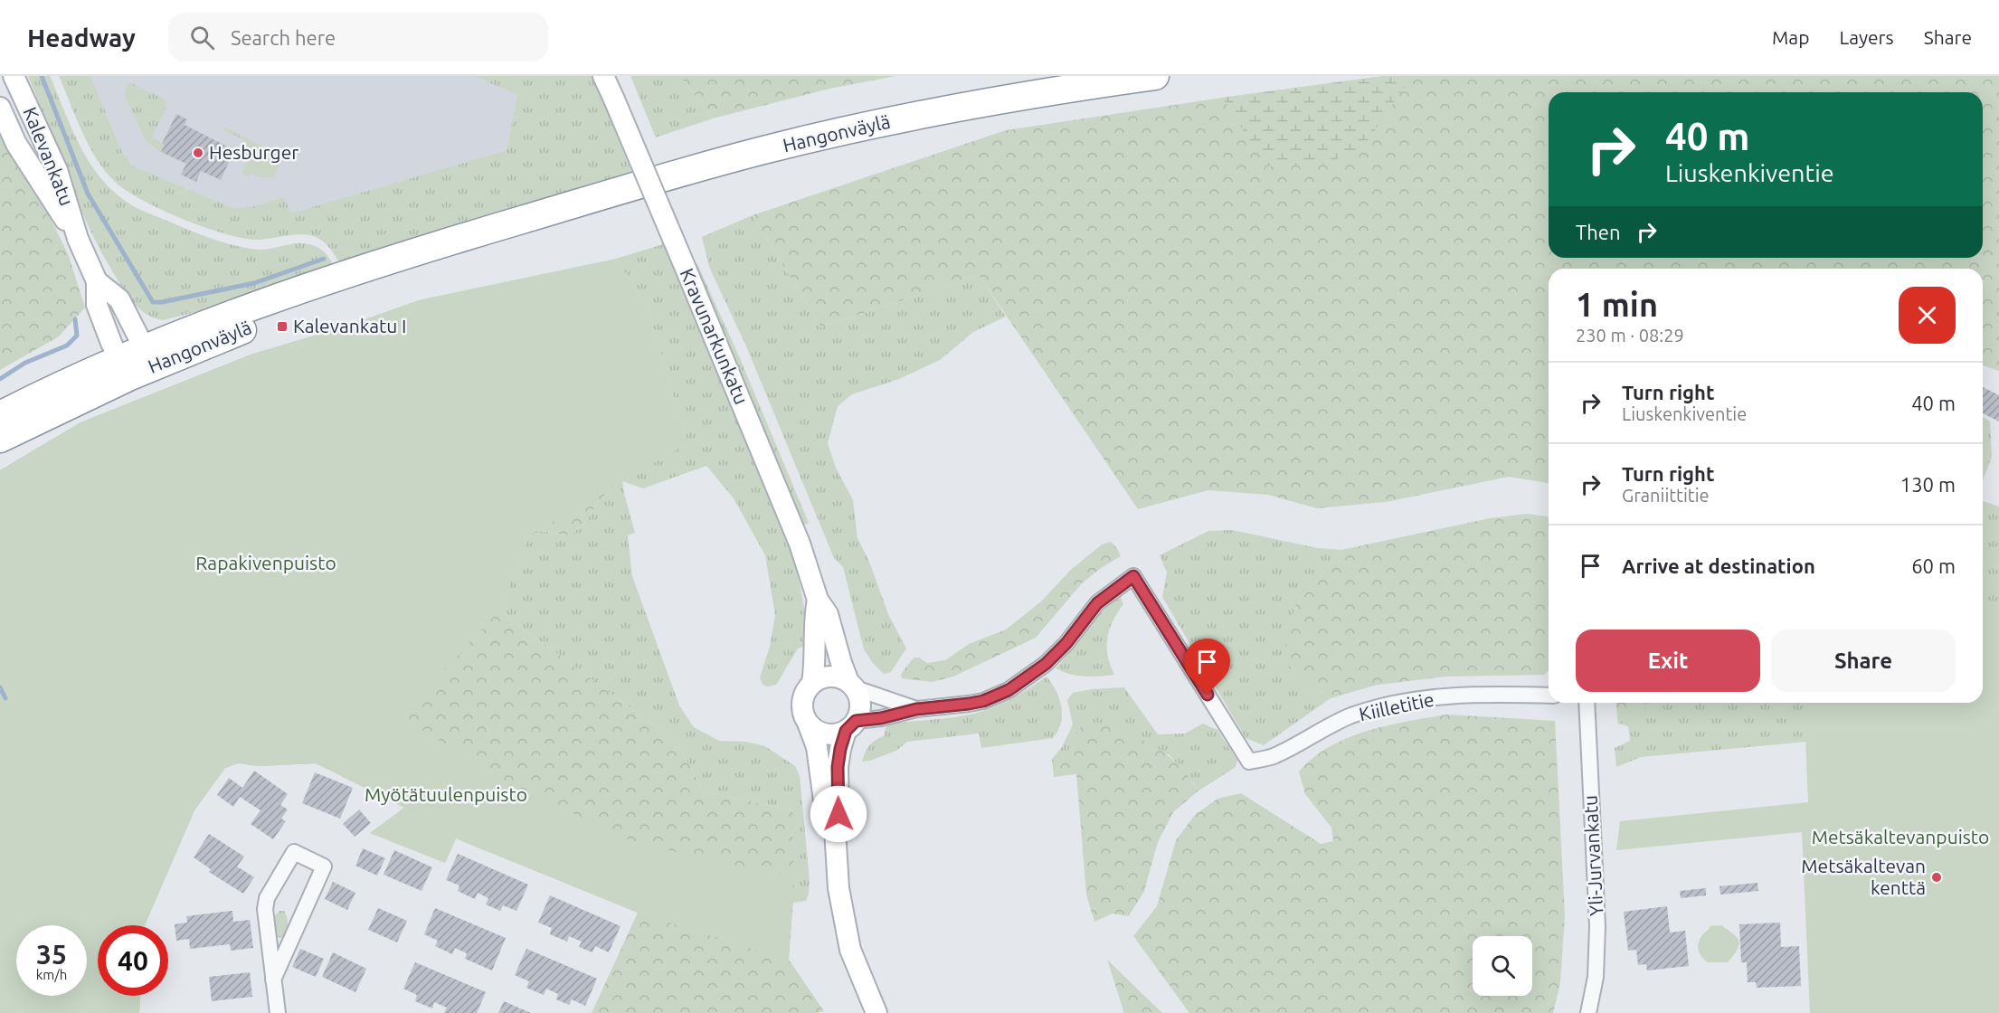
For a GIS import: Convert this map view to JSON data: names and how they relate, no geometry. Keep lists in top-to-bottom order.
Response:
{
  "streets": {
    "highway": ["Hangonväylä"],
    "street": [
      "Kalevankatu",
      "Kravunarkunkatu",
      "Kiilletitie",
      "Yli-Jurvankatu"
    ]
  },
  "crossings": [
    ["Hangonväylä", "Kalevankatu"]
  ],
  "parks": ["Rapakivenpuisto", "Myötätuulenpuisto", "Metsäkaltevanpuisto"],
  "places": {
    "other": ["Hesburger", "Metsäkaltevan kenttä"],
    "transit": ["Kalevankatu I"]
  },
  "page": {
    "header": "Headway",
    "search": "Search here",
    "nav": ["Map", "Layers", "Share"],
    "turn": ["40 m", "Liuskenkiventie"],
    "then": "Then",
    "heading": ["1 min", "230 m · 08:29"],
    "list": [
      {
        "name": "Turn right",
        "note": "Liuskenkiventie",
        "value": "40 m"
      },
      {
        "name": "Turn right",
        "note": "Graniittitie",
        "value": "130 m"
      },
      {
        "name": "Arrive at destination",
        "value": "60 m"
      }
    ],
    "buttons": ["Exit", "Share"],
    "speed": "35 km/h",
    "limit": "40"
  }
}
